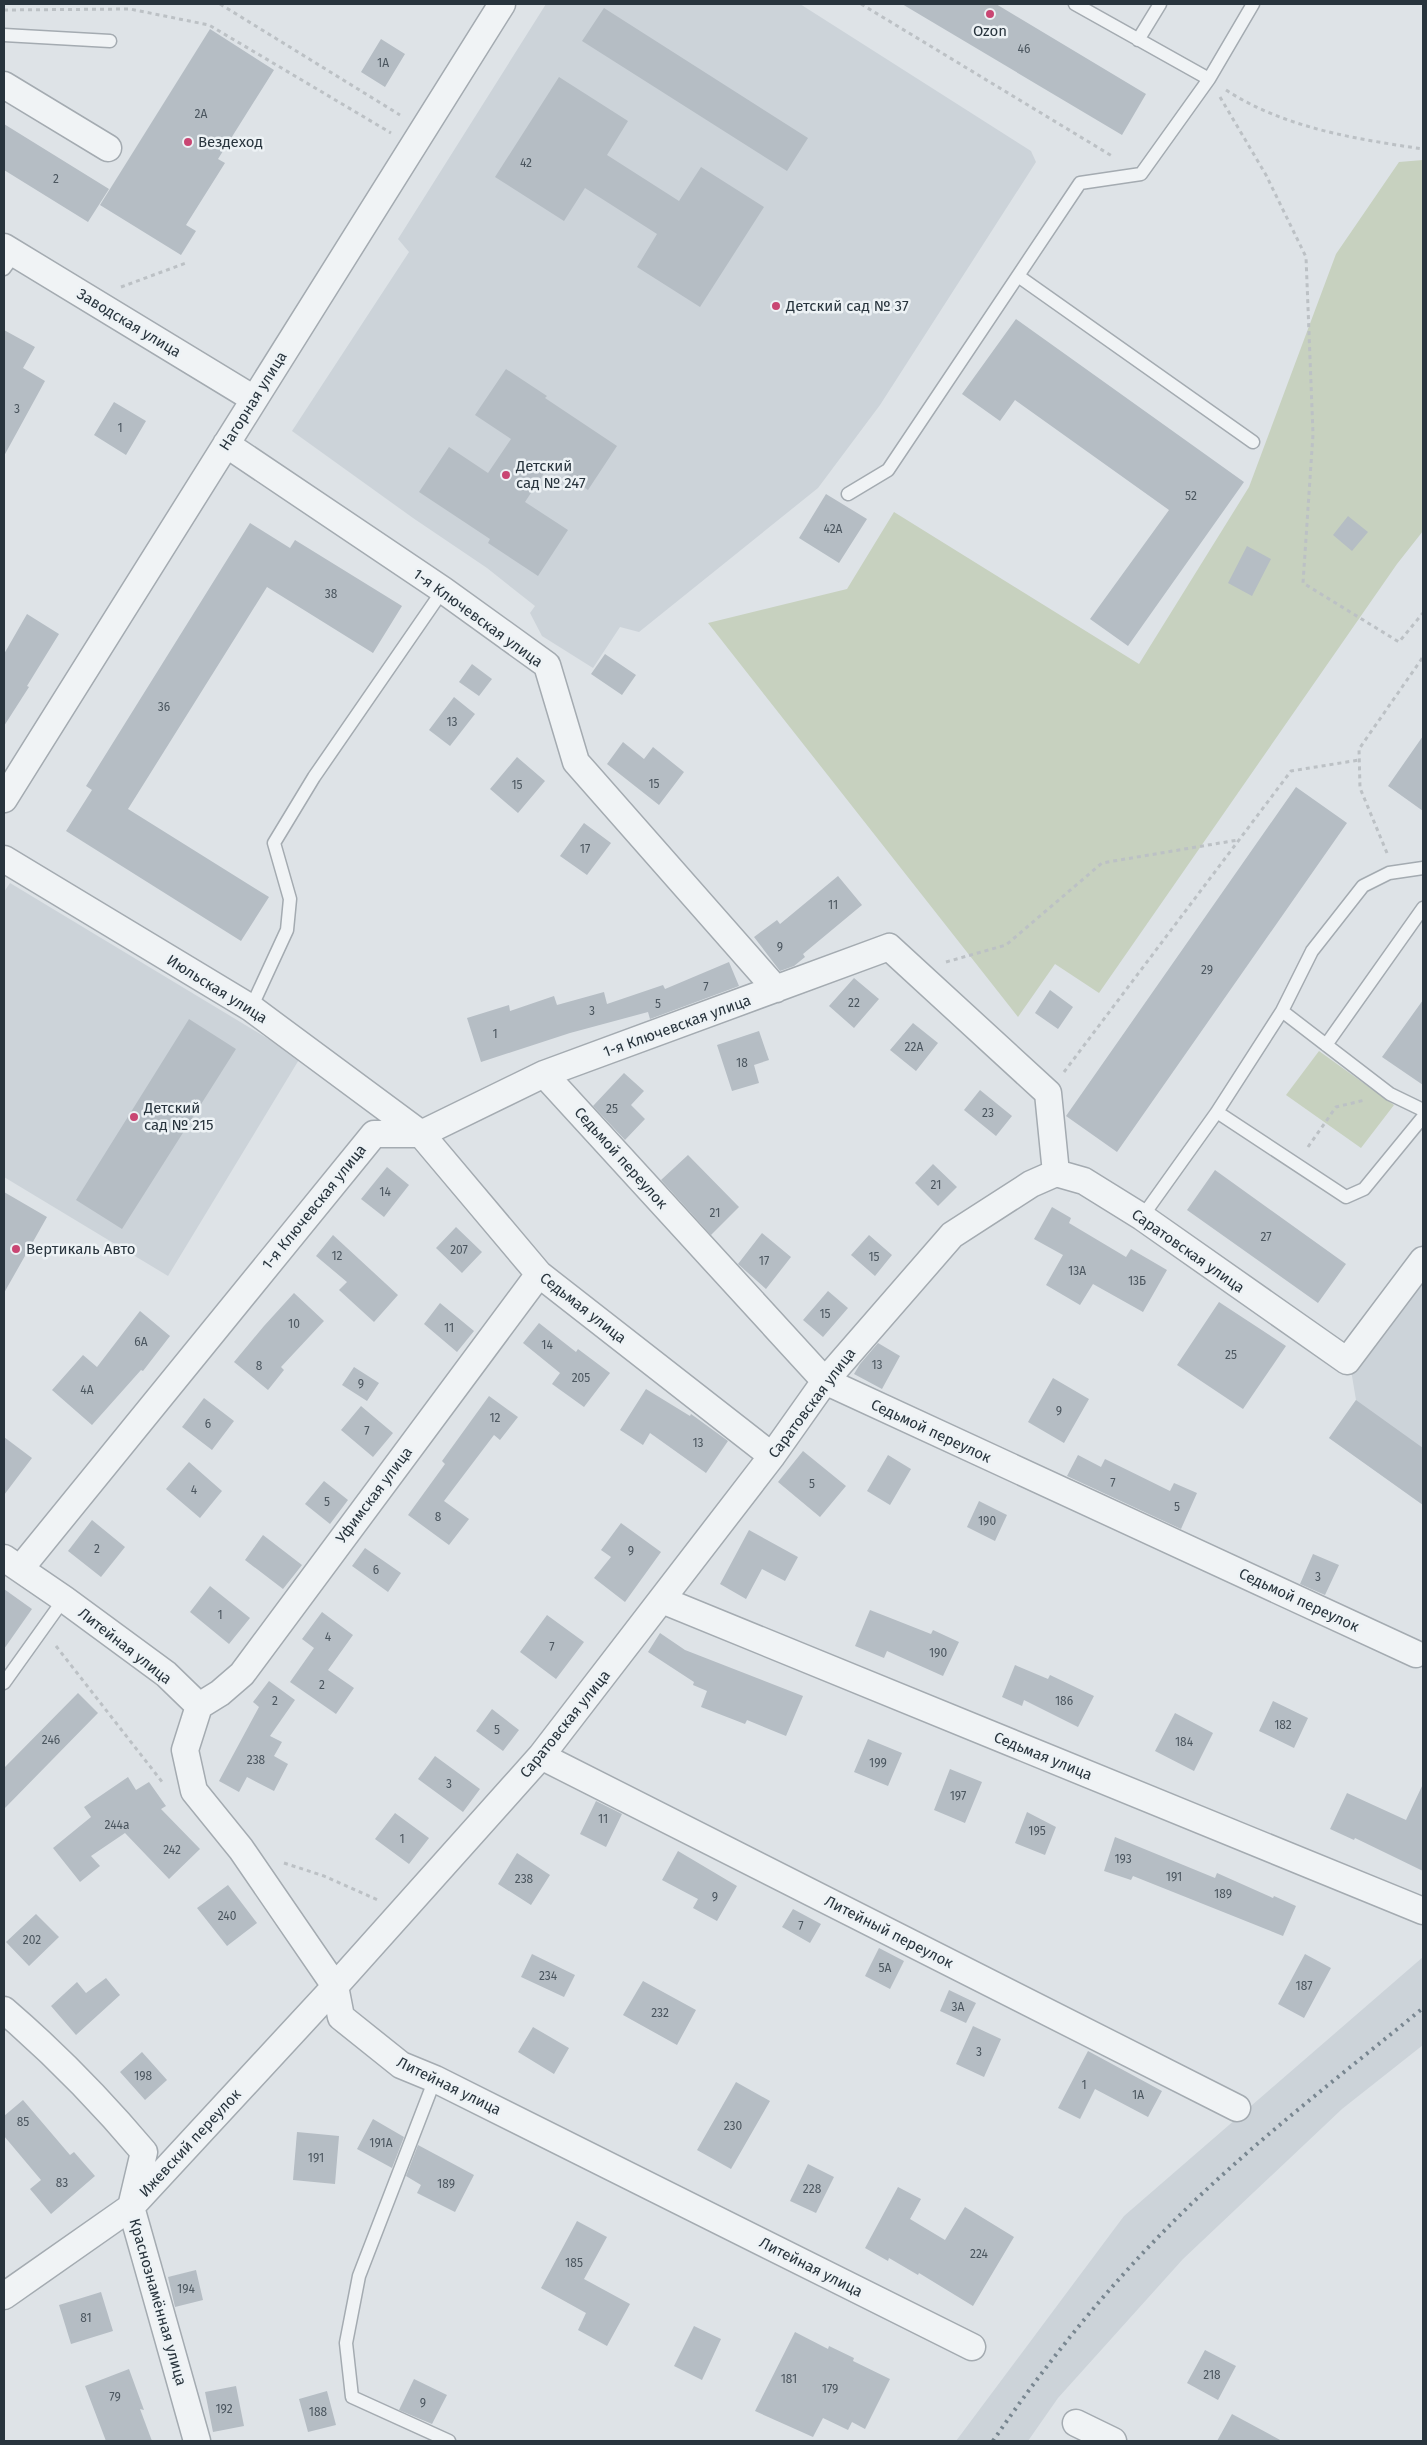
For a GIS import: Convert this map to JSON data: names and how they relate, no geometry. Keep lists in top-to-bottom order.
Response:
{
  "streets": {
    "street": [
      "Заводская улица",
      "Нагорная улица",
      "1-я Ключевская улица",
      "Июльская улица",
      "Седьмой переулок",
      "Саратовская улица",
      "Седьмая улица",
      "Уфимская улица",
      "Литейная улица",
      "Литейный переулок",
      "Ижевский переулок",
      "Краснознамённая улица"
    ]
  },
  "crossings": [
    ["Заводская улица", "Нагорная улица"],
    ["Нагорная улица", "1-я Ключевская улица"],
    ["1-я Ключевская улица", "Июльская улица"],
    ["1-я Ключевская улица", "Седьмой переулок"],
    ["1-я Ключевская улица", "Седьмая улица"],
    ["1-я Ключевская улица", "Литейная улица"],
    ["Июльская улица", "Седьмая улица"],
    ["Седьмой переулок", "Саратовская улица"],
    ["Саратовская улица", "Седьмая улица"],
    ["Саратовская улица", "Литейная улица"],
    ["Саратовская улица", "Литейный переулок"],
    ["Саратовская улица", "Ижевский переулок"],
    ["Седьмая улица", "Уфимская улица"],
    ["Уфимская улица", "Литейная улица"],
    ["Литейная улица", "Ижевский переулок"],
    ["Ижевский переулок", "Краснознамённая улица"]
  ],
  "places": [
    "Ozon",
    "Вездеход",
    "Детский сад № 37",
    "Детский сад № 247",
    "Детский сад № 215",
    "Вертикаль Авто"
  ],
  "house_numbers": [
    "46",
    "1А",
    "2А",
    "42",
    "2",
    "3",
    "1",
    "52",
    "42А",
    "38",
    "36",
    "13",
    "15",
    "15",
    "17",
    "11",
    "9",
    "29",
    "7",
    "22",
    "5",
    "3",
    "1",
    "22А",
    "18",
    "25",
    "23",
    "21",
    "14",
    "21",
    "27",
    "207",
    "12",
    "15",
    "17",
    "13А",
    "13Б",
    "15",
    "10",
    "11",
    "6А",
    "14",
    "25",
    "13",
    "8",
    "205",
    "9",
    "4А",
    "9",
    "12",
    "6",
    "7",
    "13",
    "7",
    "5",
    "4",
    "5",
    "5",
    "8",
    "190",
    "2",
    "9",
    "6",
    "3",
    "1",
    "4",
    "7",
    "190",
    "2",
    "2",
    "186",
    "182",
    "5",
    "246",
    "184",
    "238",
    "199",
    "3",
    "197",
    "11",
    "244а",
    "195",
    "1",
    "242",
    "193",
    "191",
    "238",
    "189",
    "9",
    "240",
    "7",
    "202",
    "5А",
    "234",
    "187",
    "3А",
    "232",
    "3",
    "198",
    "1",
    "1А",
    "85",
    "230",
    "191А",
    "191",
    "83",
    "189",
    "228",
    "224",
    "185",
    "194",
    "81",
    "218",
    "181",
    "179",
    "79",
    "9",
    "192",
    "188"
  ]
}
